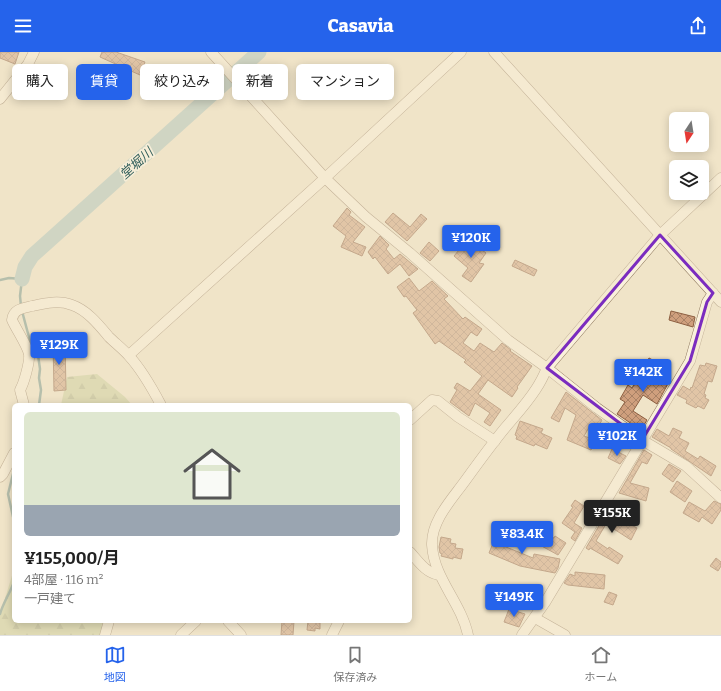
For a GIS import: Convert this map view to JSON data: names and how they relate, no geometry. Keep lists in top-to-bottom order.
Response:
{
  "water": ["堂堀川"],
  "north": "bottom",
  "page": {
    "header": "Casavia",
    "chip": [
      "購入",
      "賃貸",
      "絞り込み",
      "新着",
      "マンション"
    ],
    "price": [
      "¥120K",
      "¥129K",
      "¥142K",
      "¥102K",
      "¥155K",
      "¥83.4K",
      "¥149K"
    ],
    "list": [
      {
        "name": "¥155,000/月",
        "note": "4部屋 · 116 m² · 一戸建て"
      }
    ],
    "tabs": ["地図", "保存済み", "ホーム"]
  }
}
